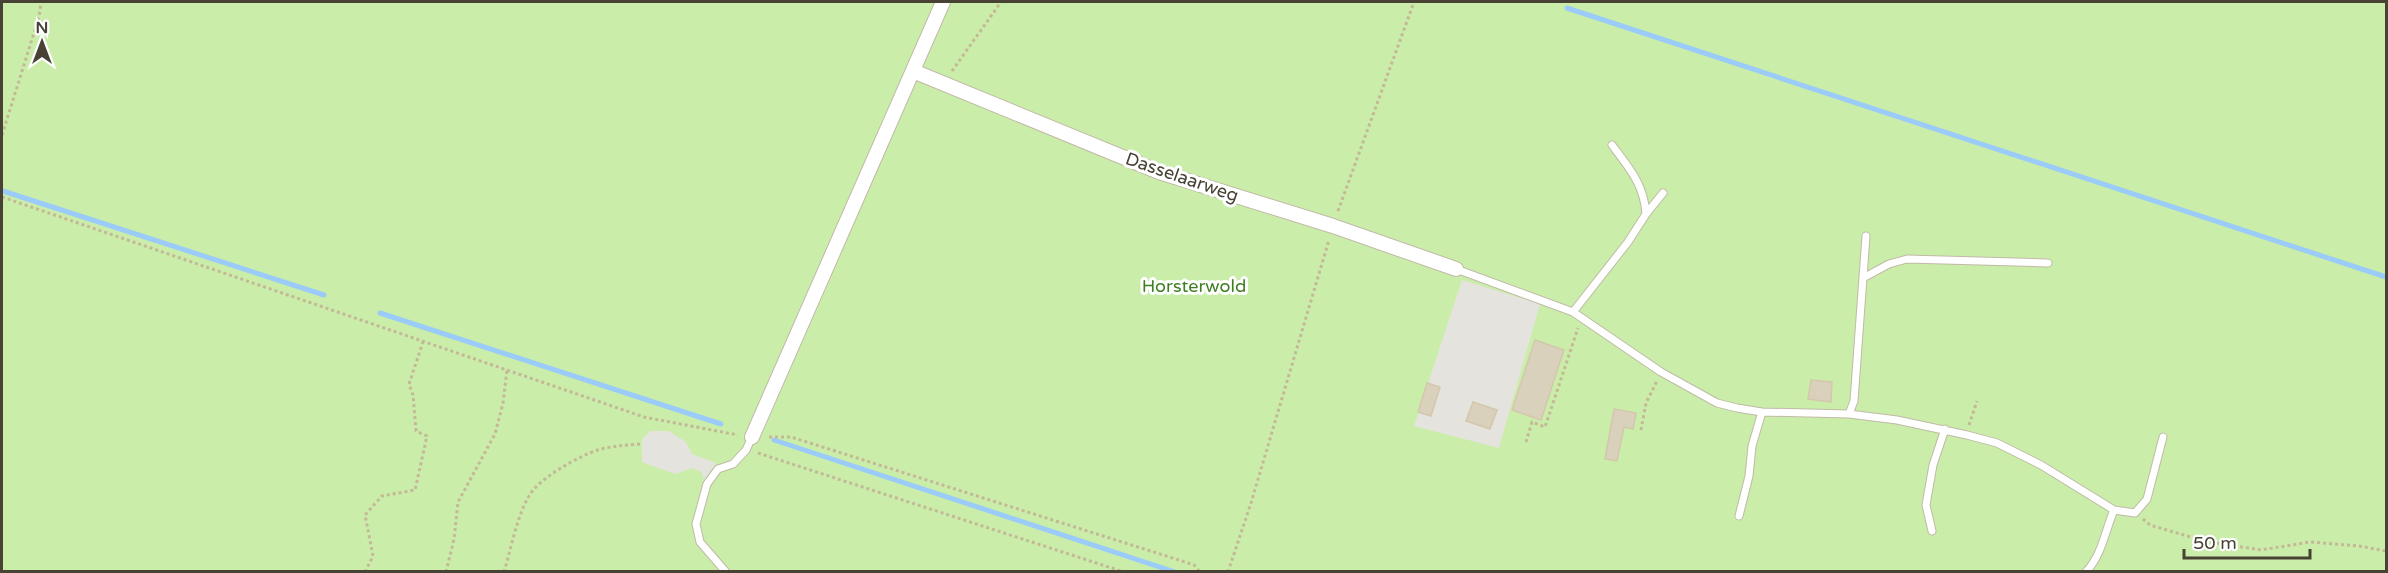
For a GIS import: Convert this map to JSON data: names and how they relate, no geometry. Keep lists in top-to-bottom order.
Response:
{
  "streets": {
    "street": ["Dasselaarweg"]
  },
  "parks": ["Horsterwold"],
  "scale_bar": "50 m",
  "north": "top"
}
